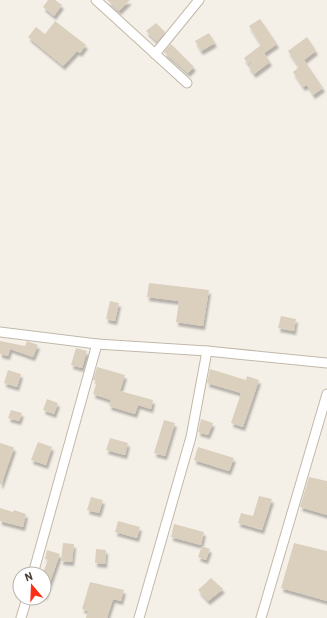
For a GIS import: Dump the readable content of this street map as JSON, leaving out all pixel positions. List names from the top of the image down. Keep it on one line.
{"north":"top"}
